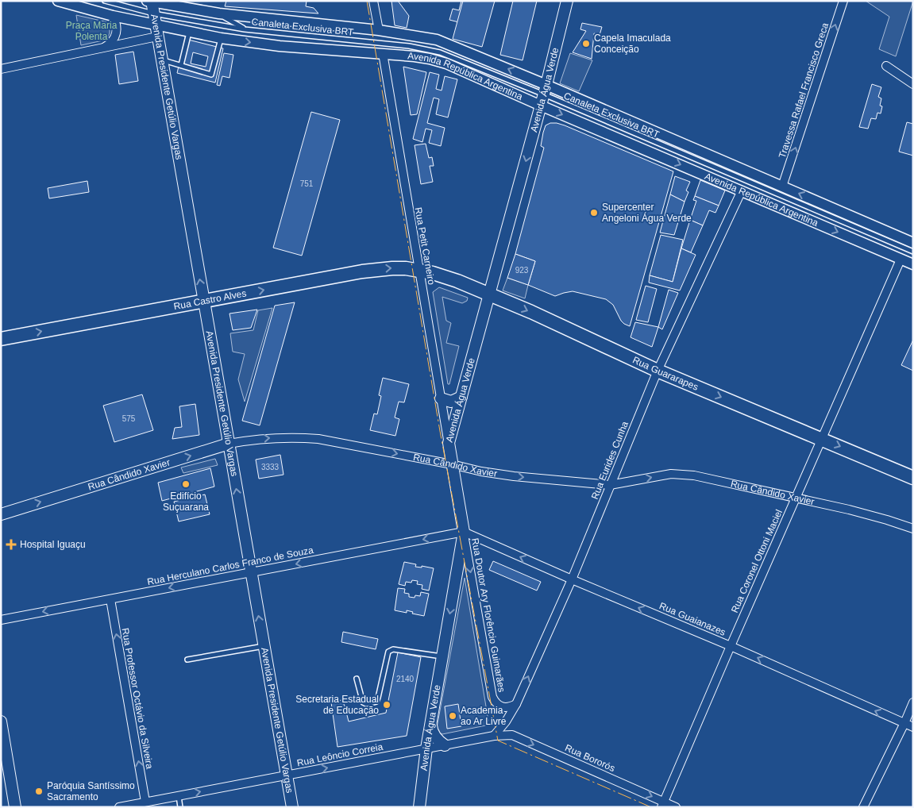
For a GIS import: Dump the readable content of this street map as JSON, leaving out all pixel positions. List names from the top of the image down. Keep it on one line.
{"streets":{"main road":["Avenida Presidente Getúlio Vargas","Avenida Água Verde","Rua Castro Alves","Rua Guararapes","Rua Cândido Xavier"],"street":["Avenida República Argentina","Travessa Rafael Francisco Greca","Rua Petit Carneiro","Rua Eurides Cunha","Rua Coronel Ottoni Maciel","Rua Herculano Carlos Franco de Souza","Rua Doutor Ary Florêncio Guimarães","Rua Guaianazes","Rua Professor Octávio da Silveira","Rua Leôncio Correia","Rua Bororós"],"lane":["Canaleta Exclusiva BRT"]},"crossings":[["Canaleta Exclusiva BRT","Avenida República Argentina"],["Canaleta Exclusiva BRT","Avenida Presidente Getúlio Vargas"],["Canaleta Exclusiva BRT","Avenida Água Verde"],["Avenida República Argentina","Avenida Presidente Getúlio Vargas"],["Avenida República Argentina","Avenida Água Verde"],["Avenida República Argentina","Travessa Rafael Francisco Greca"],["Avenida República Argentina","Rua Petit Carneiro"],["Avenida República Argentina","Rua Eurides Cunha"],["Avenida República Argentina","Rua Coronel Ottoni Maciel"],["Avenida Presidente Getúlio Vargas","Rua Castro Alves"],["Avenida Presidente Getúlio Vargas","Rua Cândido Xavier"],["Avenida Presidente Getúlio Vargas","Rua Herculano Carlos Franco de Souza"],["Avenida Presidente Getúlio Vargas","Rua Leôncio Correia"],["Avenida Água Verde","Rua Petit Carneiro"],["Avenida Água Verde","Rua Guararapes"],["Avenida Água Verde","Rua Cândido Xavier"],["Avenida Água Verde","Rua Herculano Carlos Franco de Souza"],["Avenida Água Verde","Rua Doutor Ary Florêncio Guimarães"],["Avenida Água Verde","Rua Guaianazes"],["Avenida Água Verde","Rua Leôncio Correia"],["Rua Petit Carneiro","Rua Castro Alves"],["Rua Petit Carneiro","Rua Guararapes"],["Rua Castro Alves","Rua Guararapes"],["Rua Guararapes","Rua Eurides Cunha"],["Rua Guararapes","Rua Coronel Ottoni Maciel"],["Rua Eurides Cunha","Rua Cândido Xavier"],["Rua Eurides Cunha","Rua Doutor Ary Florêncio Guimarães"],["Rua Eurides Cunha","Rua Guaianazes"],["Rua Eurides Cunha","Rua Leôncio Correia"],["Rua Eurides Cunha","Rua Bororós"],["Rua Cândido Xavier","Rua Coronel Ottoni Maciel"],["Rua Coronel Ottoni Maciel","Rua Guaianazes"],["Rua Coronel Ottoni Maciel","Rua Bororós"],["Rua Herculano Carlos Franco de Souza","Rua Doutor Ary Florêncio Guimarães"],["Rua Herculano Carlos Franco de Souza","Rua Guaianazes"],["Rua Herculano Carlos Franco de Souza","Rua Professor Octávio da Silveira"],["Rua Doutor Ary Florêncio Guimarães","Rua Guaianazes"],["Rua Professor Octávio da Silveira","Rua Leôncio Correia"],["Rua Leôncio Correia","Rua Bororós"]],"one_way":["Avenida Presidente Getúlio Vargas","Avenida Água Verde","Travessa Rafael Francisco Greca","Rua Castro Alves","Rua Guararapes","Rua Cândido Xavier","Rua Herculano Carlos Franco de Souza","Rua Doutor Ary Florêncio Guimarães","Rua Guaianazes","Rua Professor Octávio da Silveira","Rua Leôncio Correia","Rua Bororós"],"parks":["Praça Maria Polenta"],"places":{"other":["Capela Imaculada Conceição","Supercenter Angeloni Água Verde","Edifício Suçuarana","Secretaria Estadual de Educação","Academia ao Ar Livre","Paróquia Santíssimo Sacramento"],"health":["Hospital Iguaçu"]},"house_numbers":["751","923","575","3333","2140"]}
